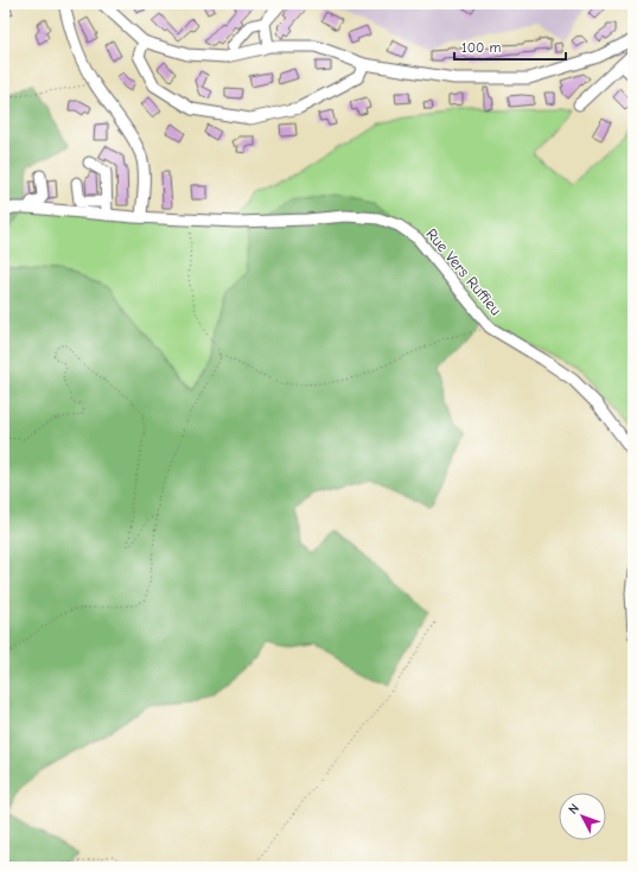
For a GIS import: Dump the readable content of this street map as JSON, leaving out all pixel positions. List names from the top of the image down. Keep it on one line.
{"streets":{"street":["Rue Vers Ruffieu"]},"scale_bar":"100 m","north":"top left"}
